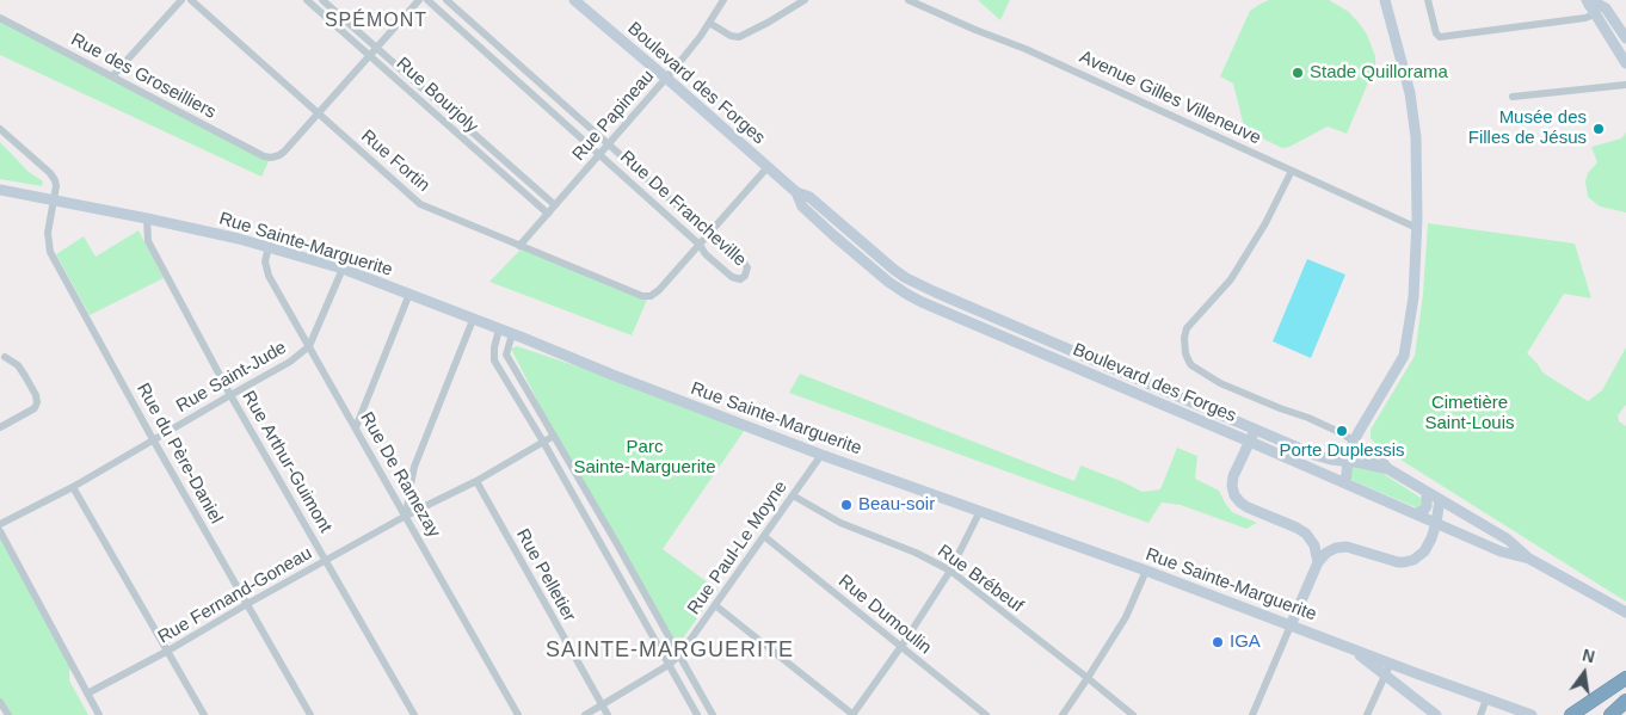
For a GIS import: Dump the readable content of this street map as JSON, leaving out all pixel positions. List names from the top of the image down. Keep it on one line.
{"streets":{"street":["Rue des Groseilliers","Boulevard des Forges","Rue Bourjoly","Avenue Gilles Villeneuve","Rue Papineau","Rue Fortin","Rue De Francheville","Rue Sainte-Marguerite","Rue Saint-Jude","Rue du Père-Daniel","Rue Arthur-Guimont","Rue De Ramezay","Rue Paul-Le Moyne","Rue Pelletier","Rue Brébeuf","Rue Fernand-Goneau","Rue Dumoulin"]},"crossings":[["Rue des Groseilliers","Rue Fortin"],["Boulevard des Forges","Rue Papineau"],["Rue Bourjoly","Rue Papineau"],["Rue Papineau","Rue Fortin"],["Rue Papineau","Rue De Francheville"],["Rue Fortin","Rue De Francheville"],["Rue Sainte-Marguerite","Rue Saint-Jude"],["Rue Sainte-Marguerite","Rue du Père-Daniel"],["Rue Sainte-Marguerite","Rue Arthur-Guimont"],["Rue Sainte-Marguerite","Rue De Ramezay"],["Rue Sainte-Marguerite","Rue Paul-Le Moyne"],["Rue Saint-Jude","Rue du Père-Daniel"],["Rue Saint-Jude","Rue Arthur-Guimont"],["Rue Saint-Jude","Rue De Ramezay"],["Rue du Père-Daniel","Rue Fernand-Goneau"],["Rue Arthur-Guimont","Rue Fernand-Goneau"],["Rue De Ramezay","Rue Fernand-Goneau"],["Rue Paul-Le Moyne","Rue Pelletier"],["Rue Paul-Le Moyne","Rue Brébeuf"],["Rue Paul-Le Moyne","Rue Dumoulin"],["Rue Pelletier","Rue Fernand-Goneau"]],"districts":["SPÉMONT","SAINTE-MARGUERITE"],"parks":["Cimetière Saint-Louis","Parc Sainte-Marguerite"],"places":["Stade Quillorama","Musée des Filles de Jésus","Porte Duplessis","Beau-soir","IGA"],"north":"top"}
